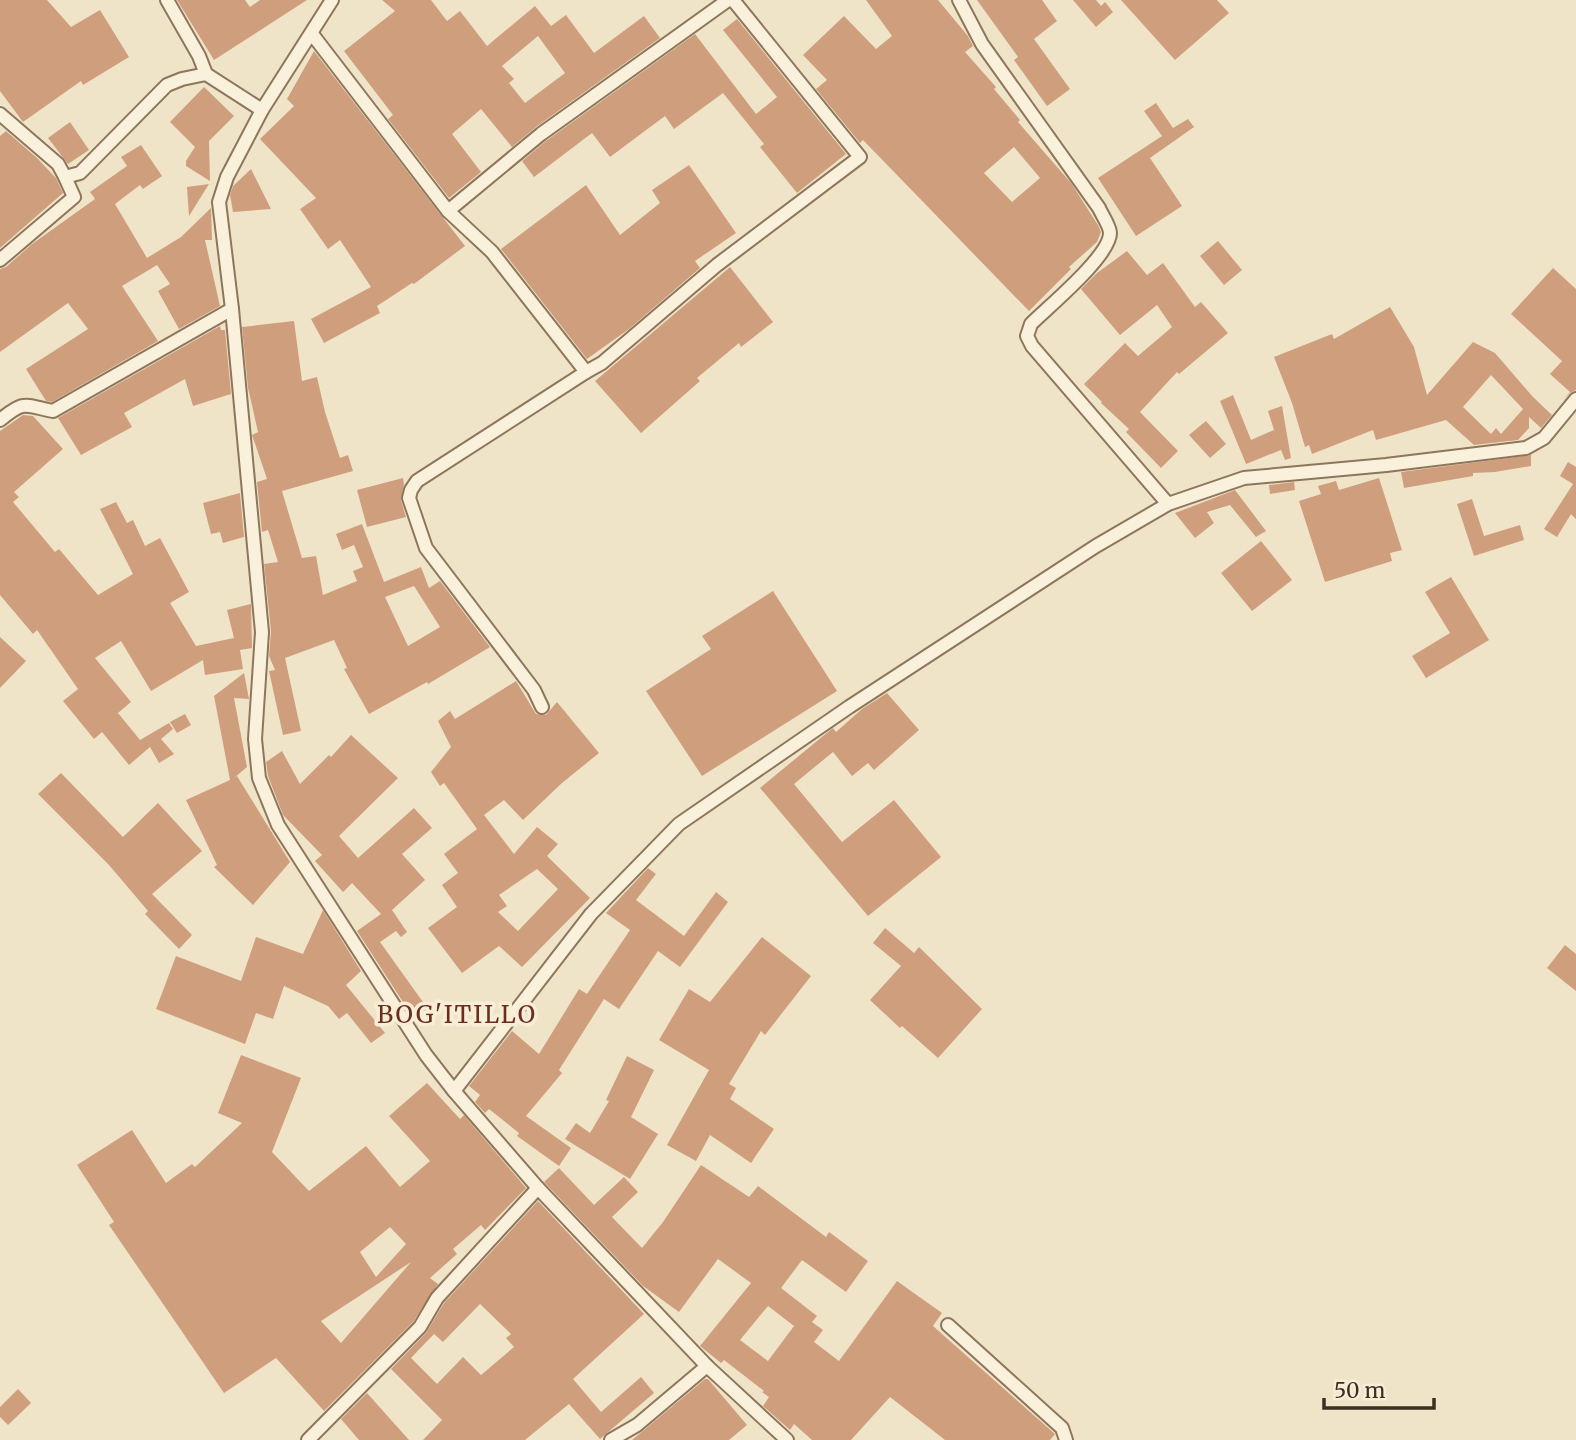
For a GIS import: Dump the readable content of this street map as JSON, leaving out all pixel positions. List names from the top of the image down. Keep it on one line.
{"districts":["BOG'ITILLO"],"scale_bar":"50 m"}
